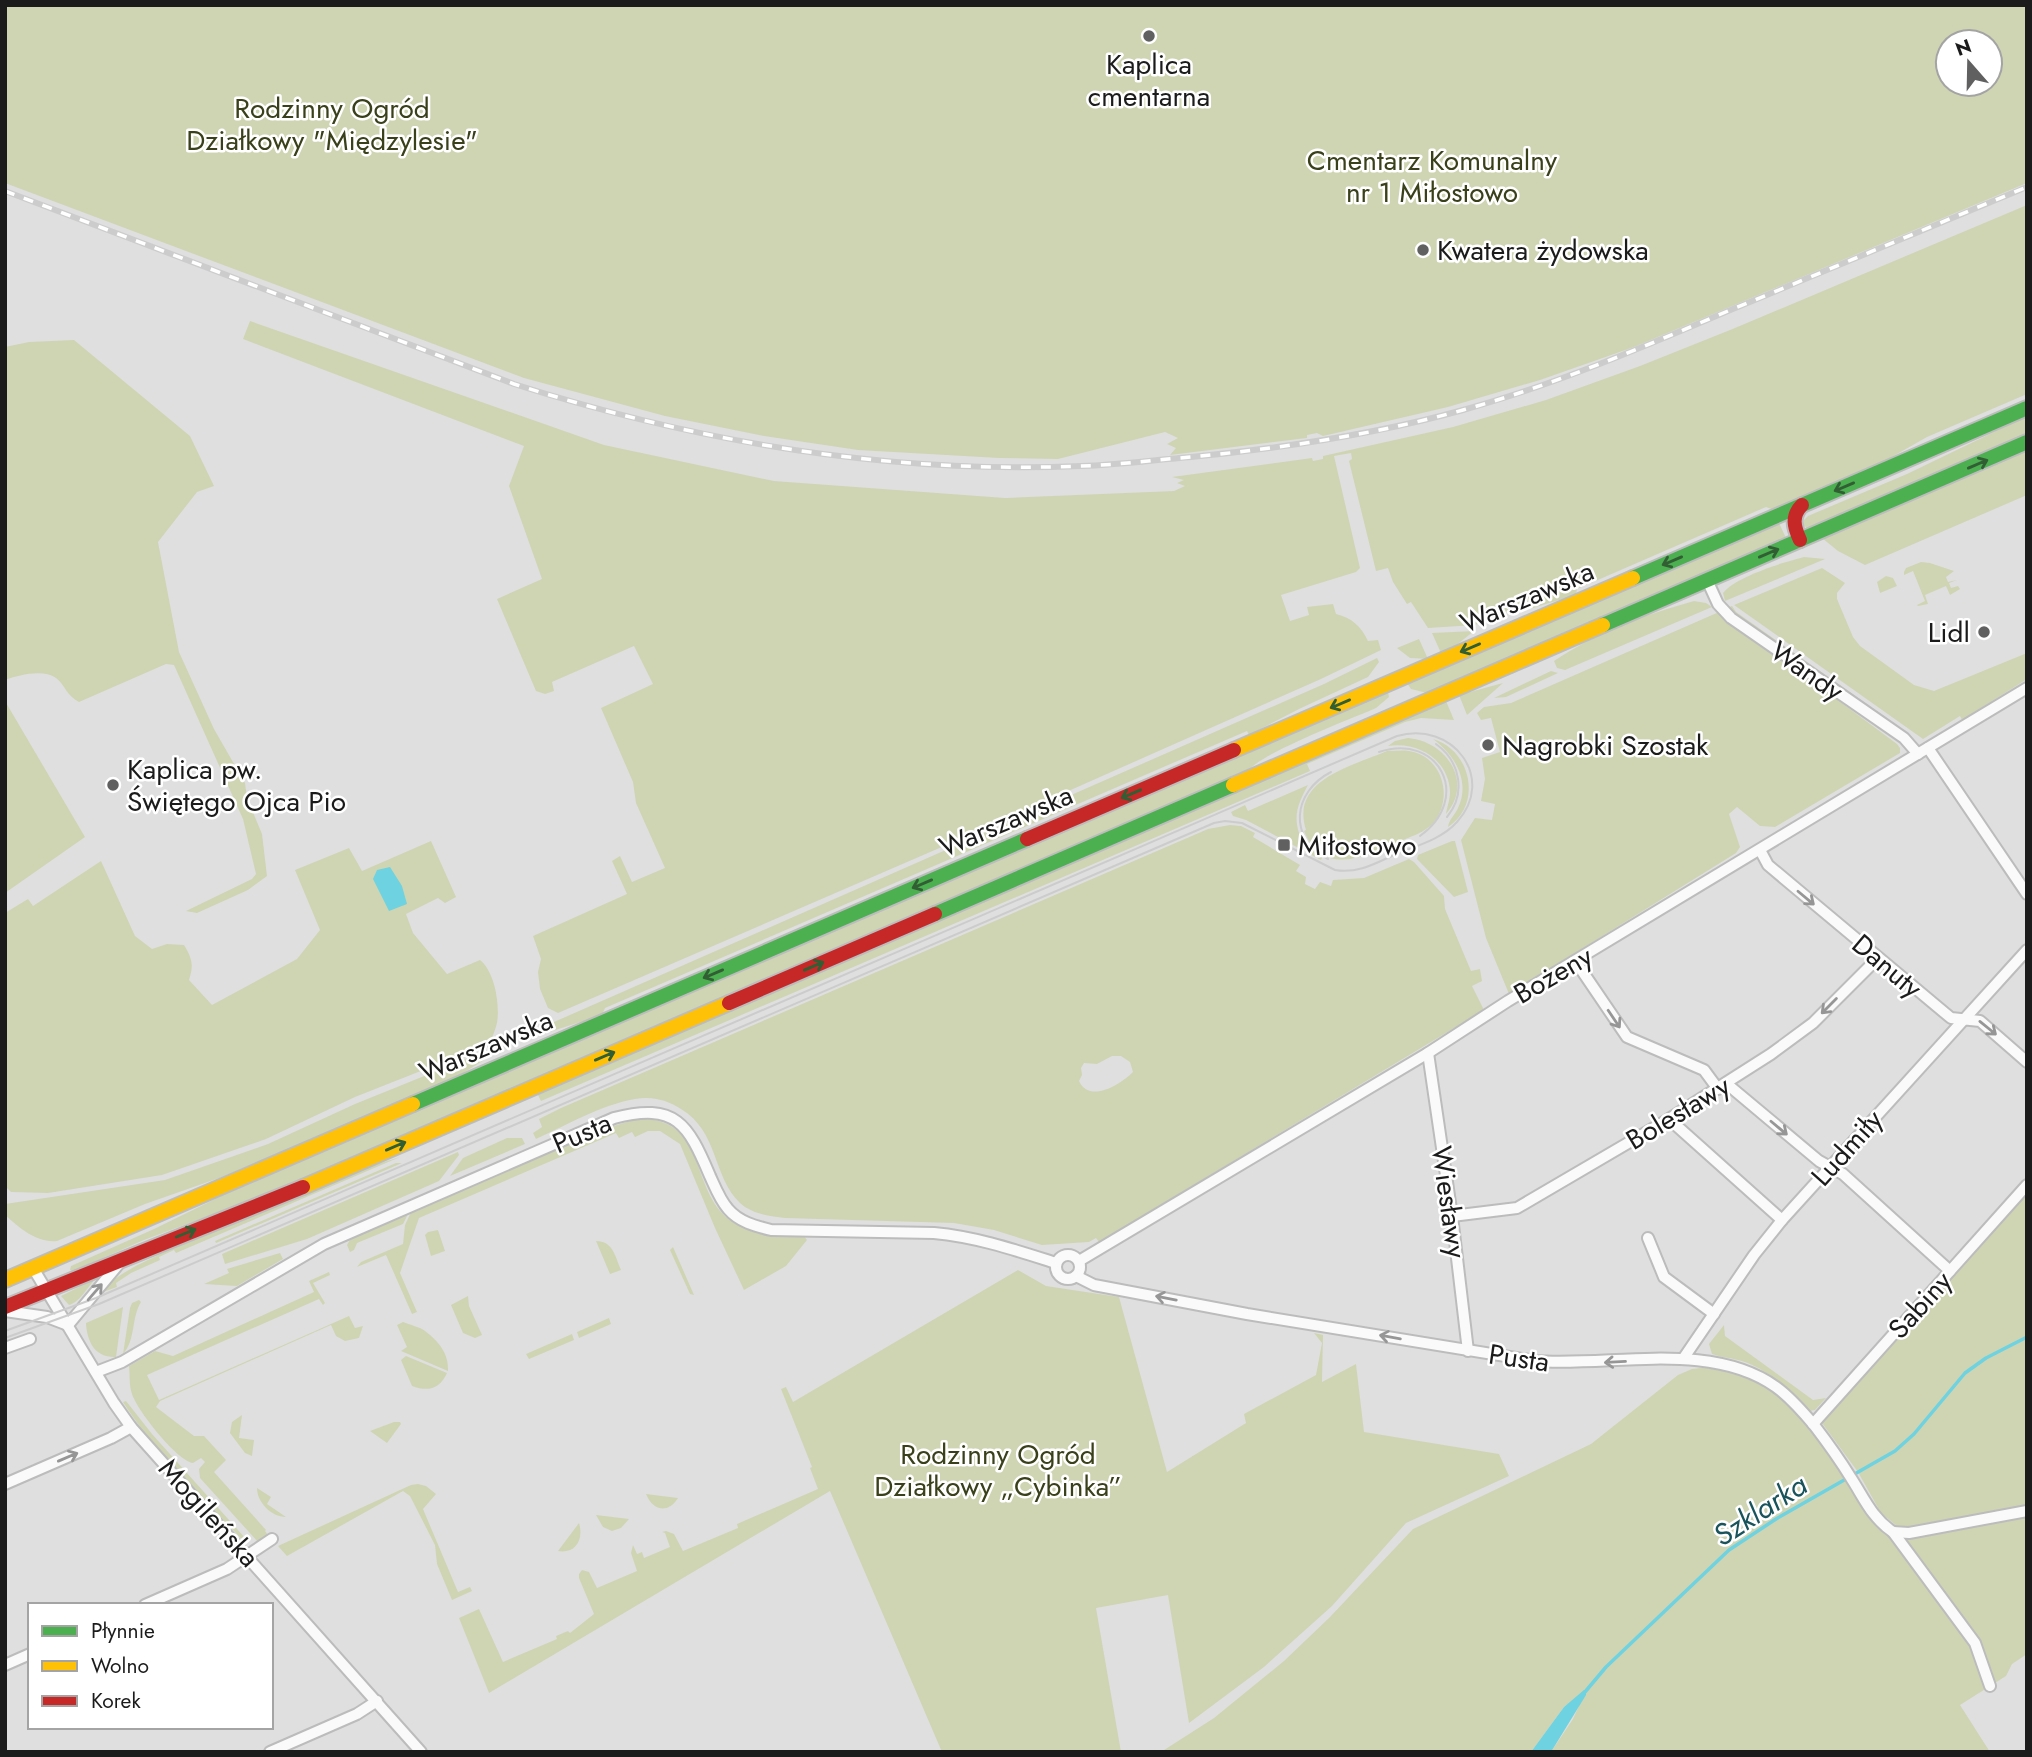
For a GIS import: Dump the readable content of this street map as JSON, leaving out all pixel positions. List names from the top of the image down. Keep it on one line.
{"streets":{"main road":["Warszawska"],"street":["Wandy","Danuty","Bożeny","Bolesławy","Pusta","Ludmiły","Wiesławy","Sabiny","Mogileńska"]},"crossings":[["Warszawska","Wandy"],["Warszawska","Mogileńska"],["Wandy","Bożeny"],["Danuty","Bożeny"],["Danuty","Bolesławy"],["Danuty","Ludmiły"],["Bożeny","Pusta"],["Bożeny","Wiesławy"],["Bolesławy","Wiesławy"],["Pusta","Ludmiły"],["Pusta","Wiesławy"],["Pusta","Sabiny"],["Pusta","Mogileńska"]],"one_way":["Danuty","Bolesławy"],"water":["Szklarka"],"parks":["Rodzinny Ogród Działkowy \"Międzylesie\"","Cmentarz Komunalny nr 1 Miłostowo","Rodzinny Ogród Działkowy „Cybinka”"],"places":{"other":["Kaplica cmentarna","Kwatera żydowska","Lidl","Nagrobki Szostak","Kaplica pw. Świętego Ojca Pio"],"transit":["Miłostowo"]},"legend":["Płynnie","Wolno","Korek"],"north":"top"}
